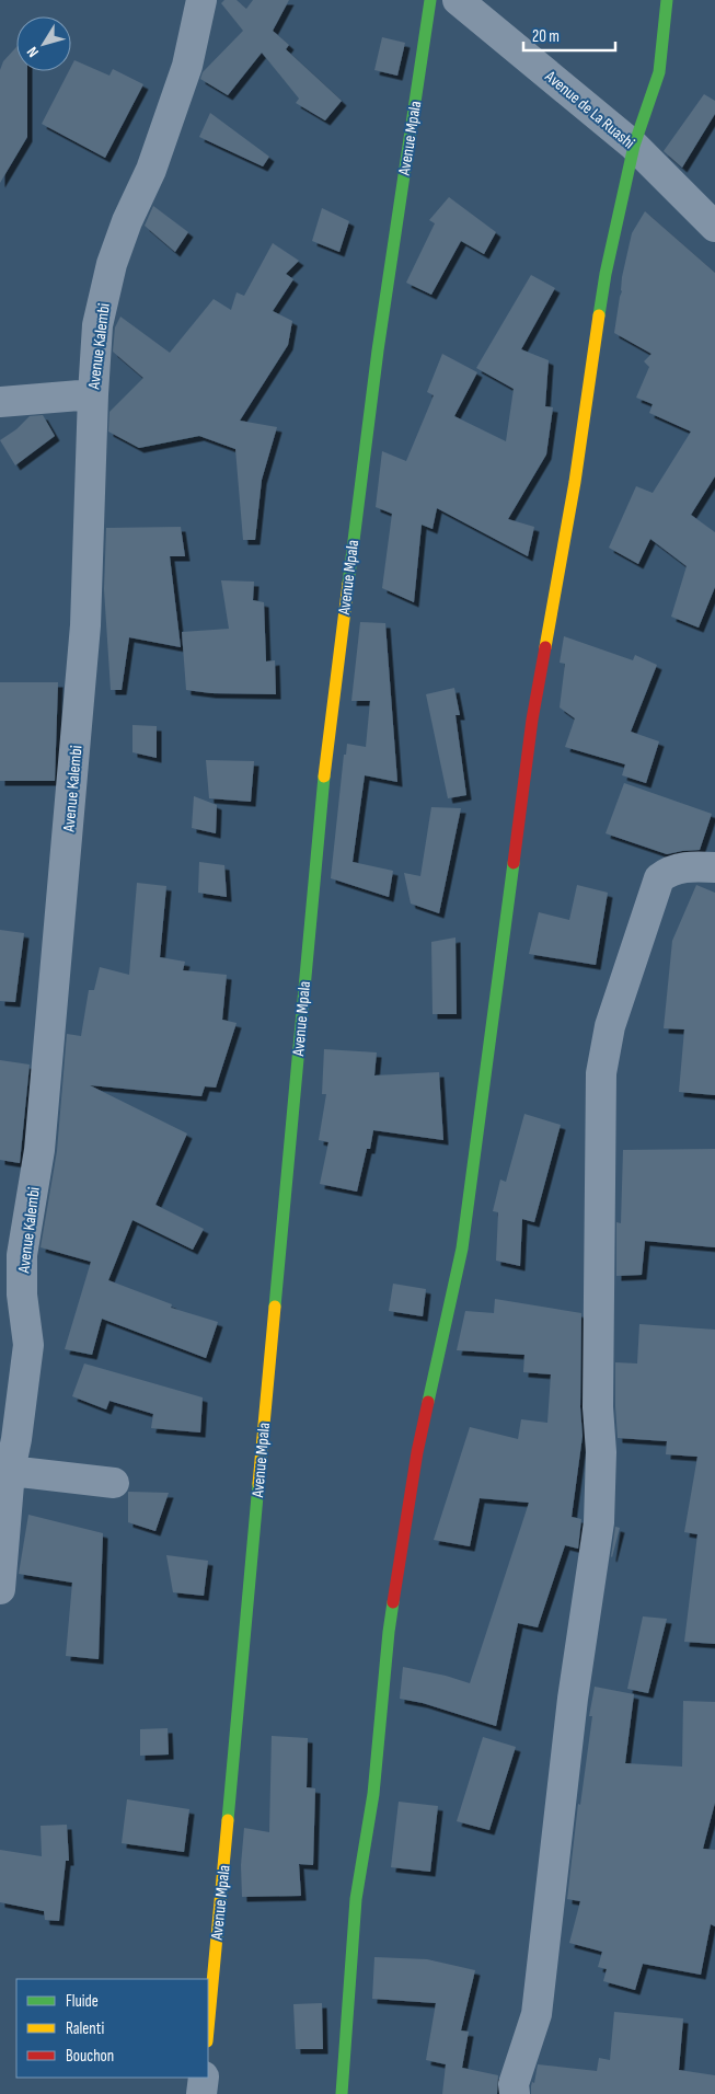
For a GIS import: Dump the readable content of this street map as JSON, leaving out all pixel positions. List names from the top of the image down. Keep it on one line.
{"streets":{"street":["Avenue de La Ruashi","Avenue Mpala","Avenue Kalembi"]},"legend":["Fluide","Ralenti","Bouchon"],"scale_bar":"20 m","north":"bottom left"}
